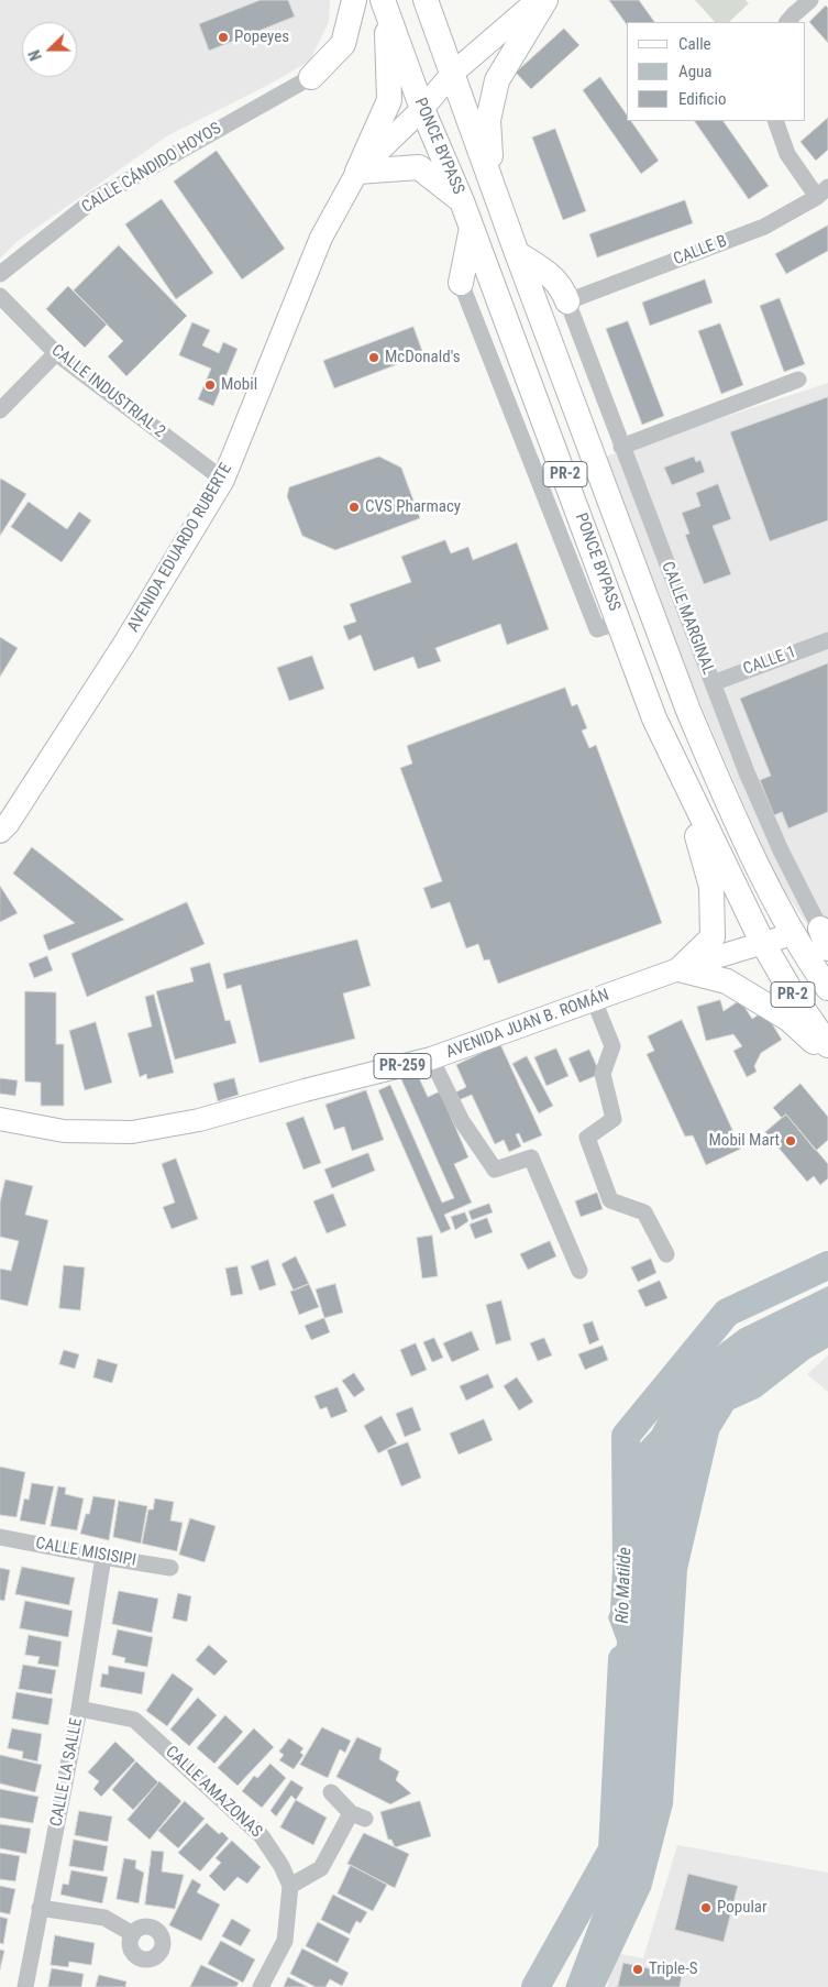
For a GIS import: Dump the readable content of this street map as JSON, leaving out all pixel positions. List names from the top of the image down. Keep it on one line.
{"streets":{"highway":["PONCE BYPASS","PR-2"],"main road":["AVENIDA EDUARDO RUBERTE","AVENIDA JUAN B. ROMÁN","PR-259"],"street":["CALLE CÁNDIDO HOYOS","CALLE B","CALLE INDUSTRIAL 2","CALLE MARGINAL","CALLE 1","CALLE MISISIPI","CALLE LA SALLE","CALLE AMAZONAS"]},"crossings":[["PONCE BYPASS","AVENIDA EDUARDO RUBERTE"],["PONCE BYPASS","AVENIDA JUAN B. ROMÁN"],["CALLE B","CALLE MARGINAL"],["CALLE INDUSTRIAL 2","AVENIDA EDUARDO RUBERTE"],["CALLE MARGINAL","CALLE 1"],["CALLE MISISIPI","CALLE LA SALLE"],["CALLE LA SALLE","CALLE AMAZONAS"]],"water":["Río Matilde"],"places":["Popeyes","McDonald's","Mobil","CVS Pharmacy","Mobil Mart","Popular","Triple-S"],"legend":["Calle","Agua","Edificio"],"north":"left"}
